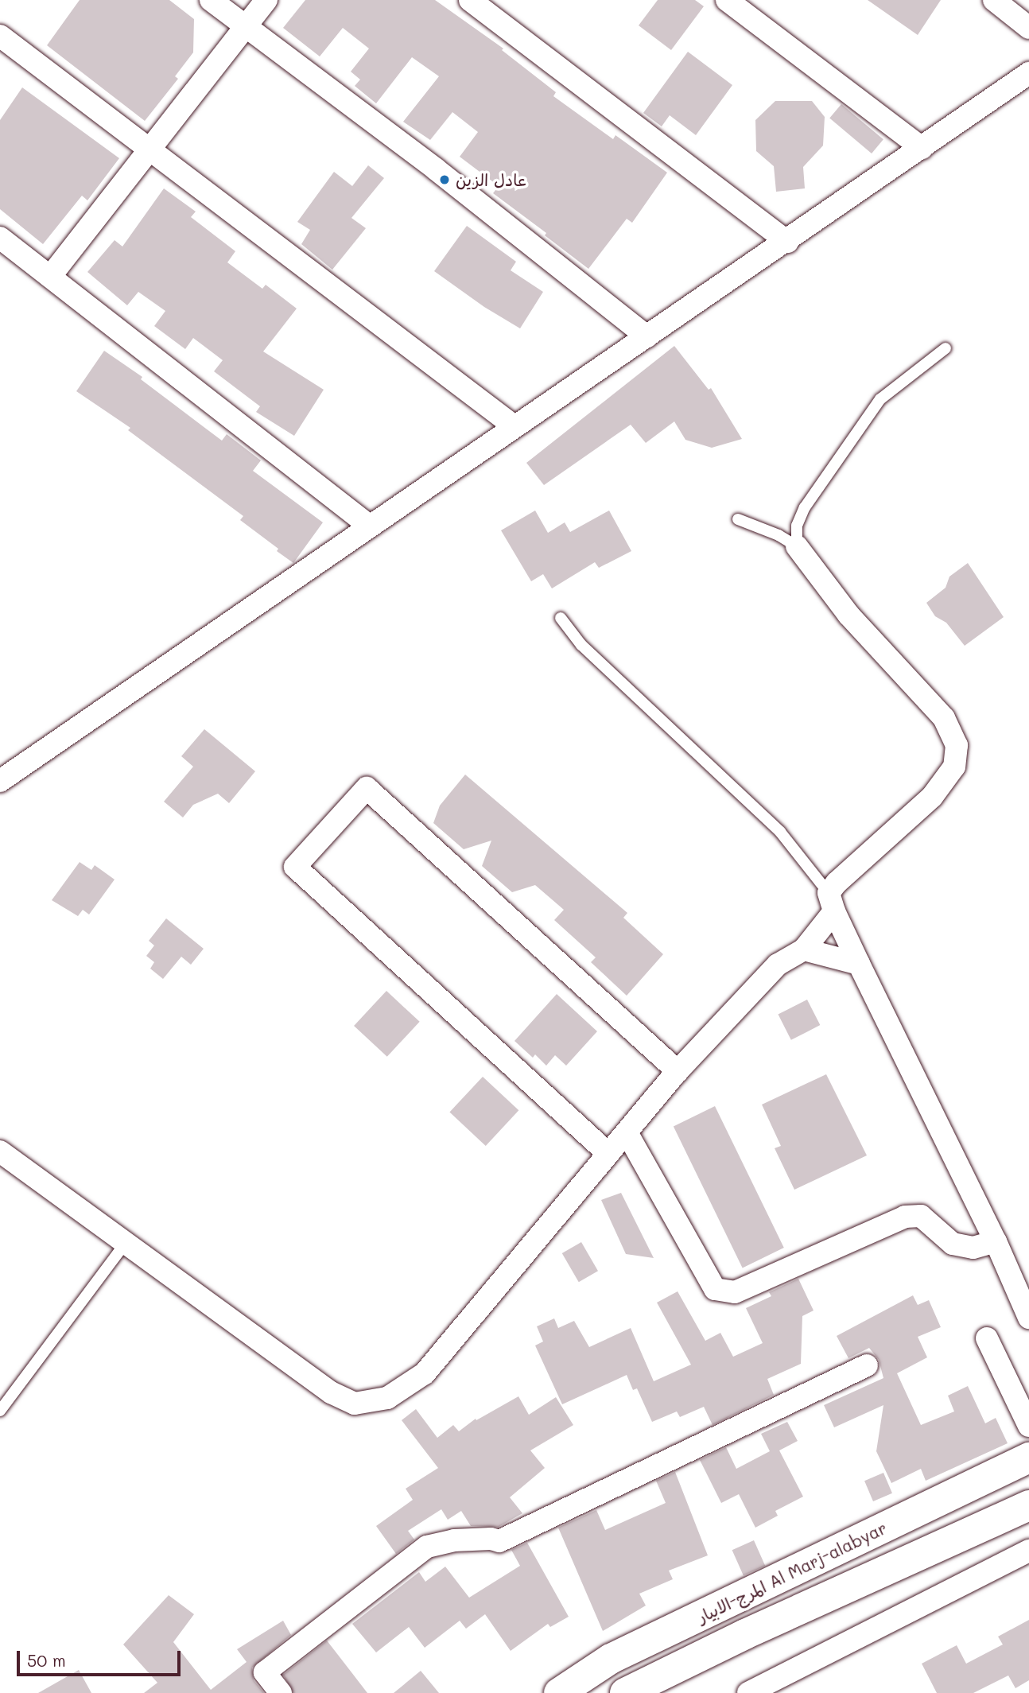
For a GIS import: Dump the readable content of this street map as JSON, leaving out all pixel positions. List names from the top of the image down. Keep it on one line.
{"streets":{"main road":["المرج-الابيار Al Marj-alabyar"]},"places":["عادل الزين"],"scale_bar":"50 m"}
